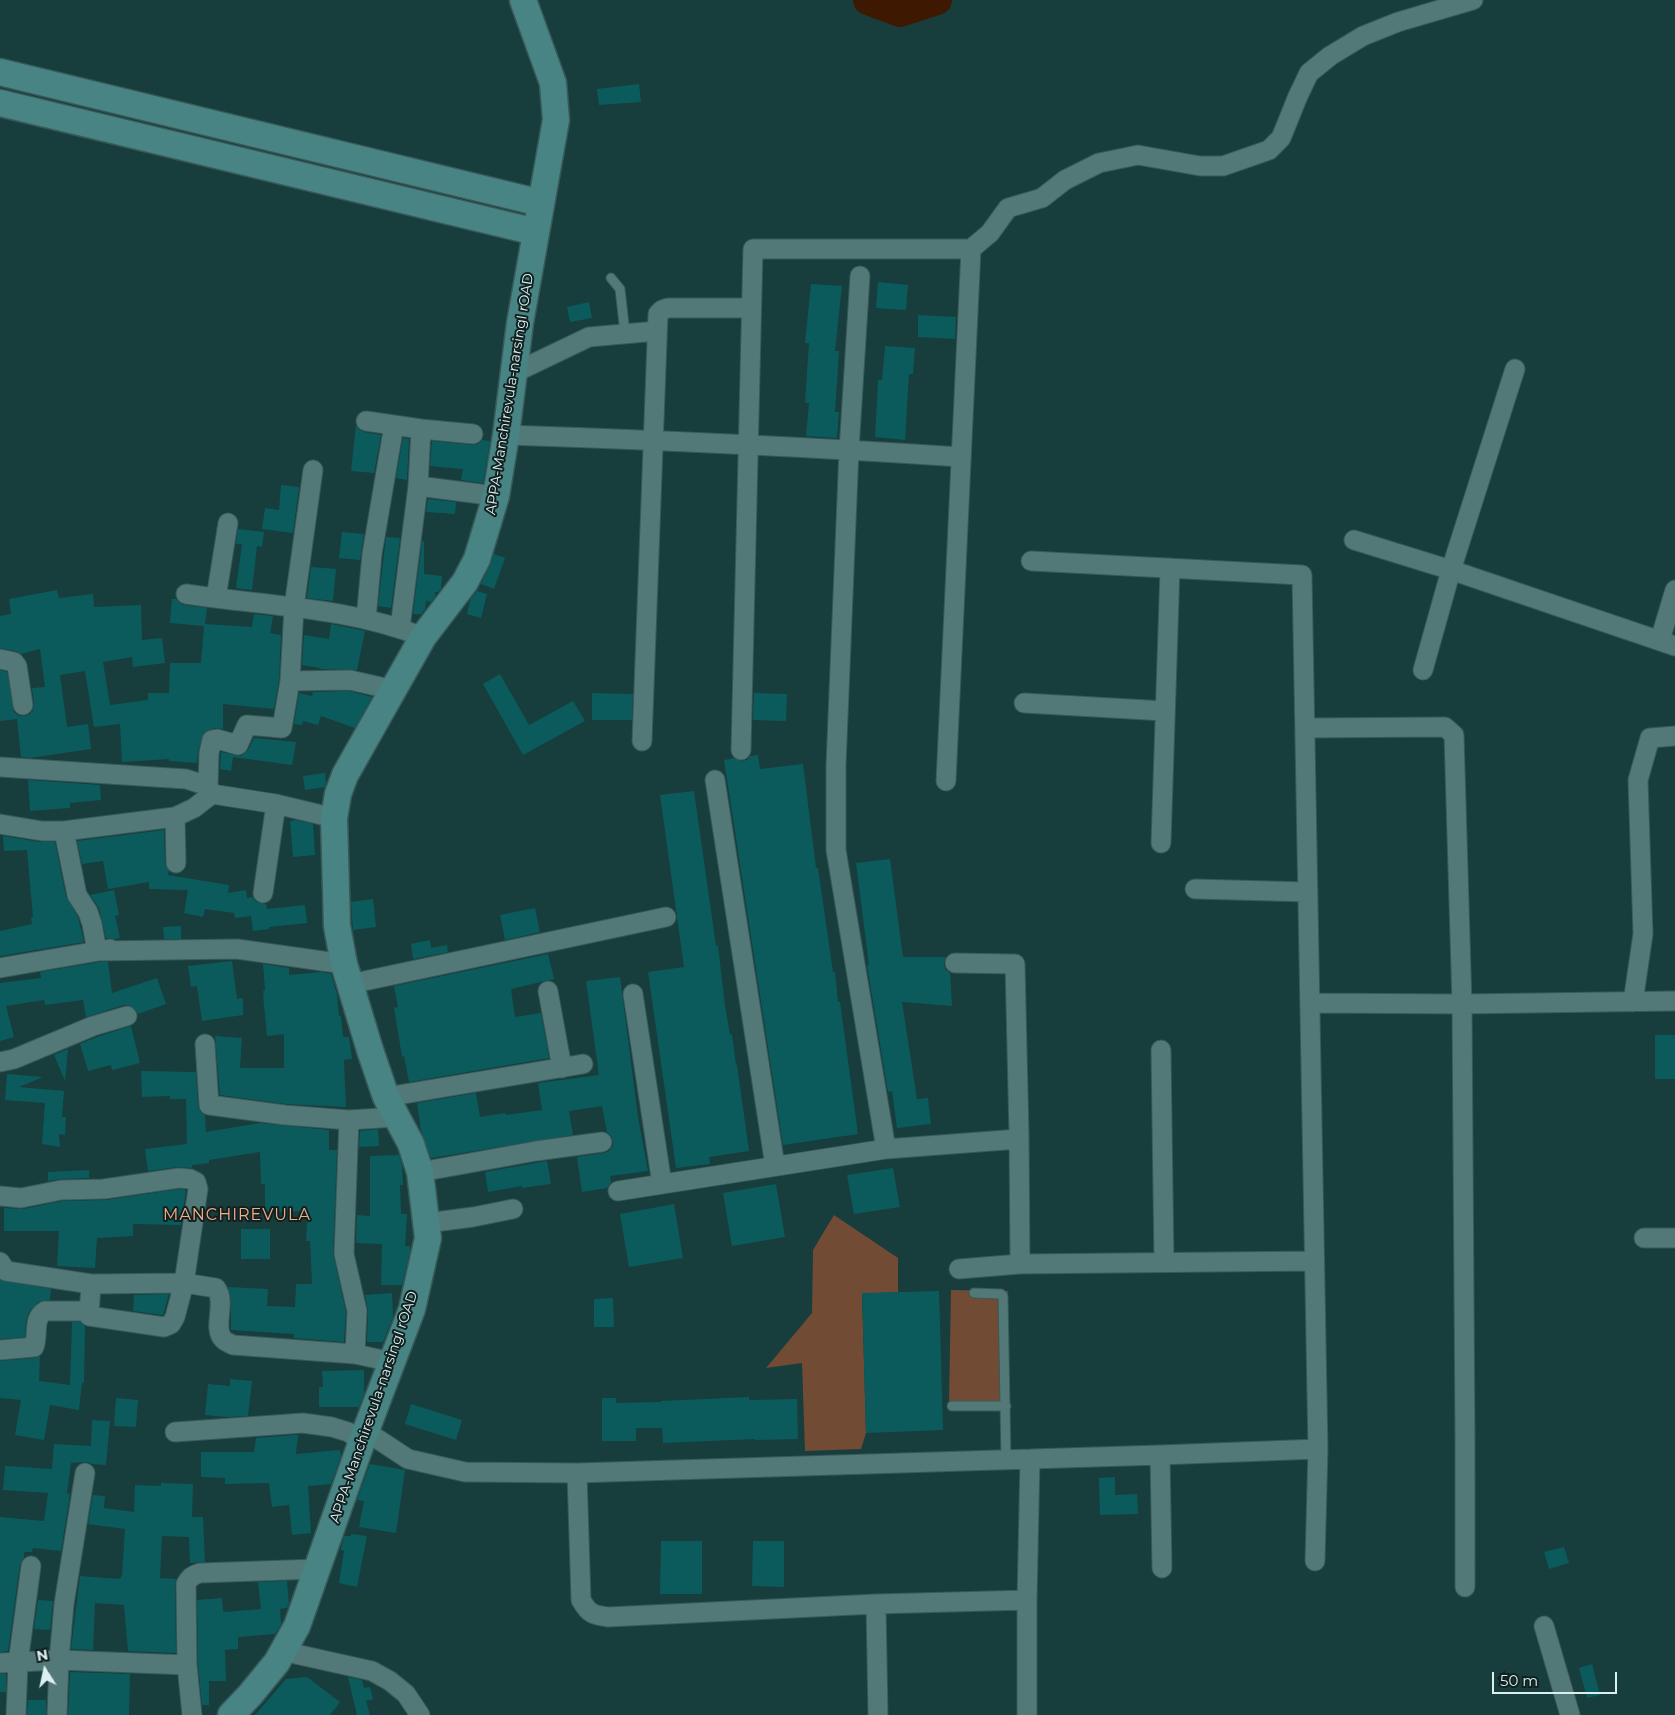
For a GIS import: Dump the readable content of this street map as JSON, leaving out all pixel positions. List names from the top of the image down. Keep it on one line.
{"streets":{"street":["APPA-Manchirevula-narsingI rOAD"]},"districts":["MANCHIREVULA"],"scale_bar":"50 m","north":"top"}
